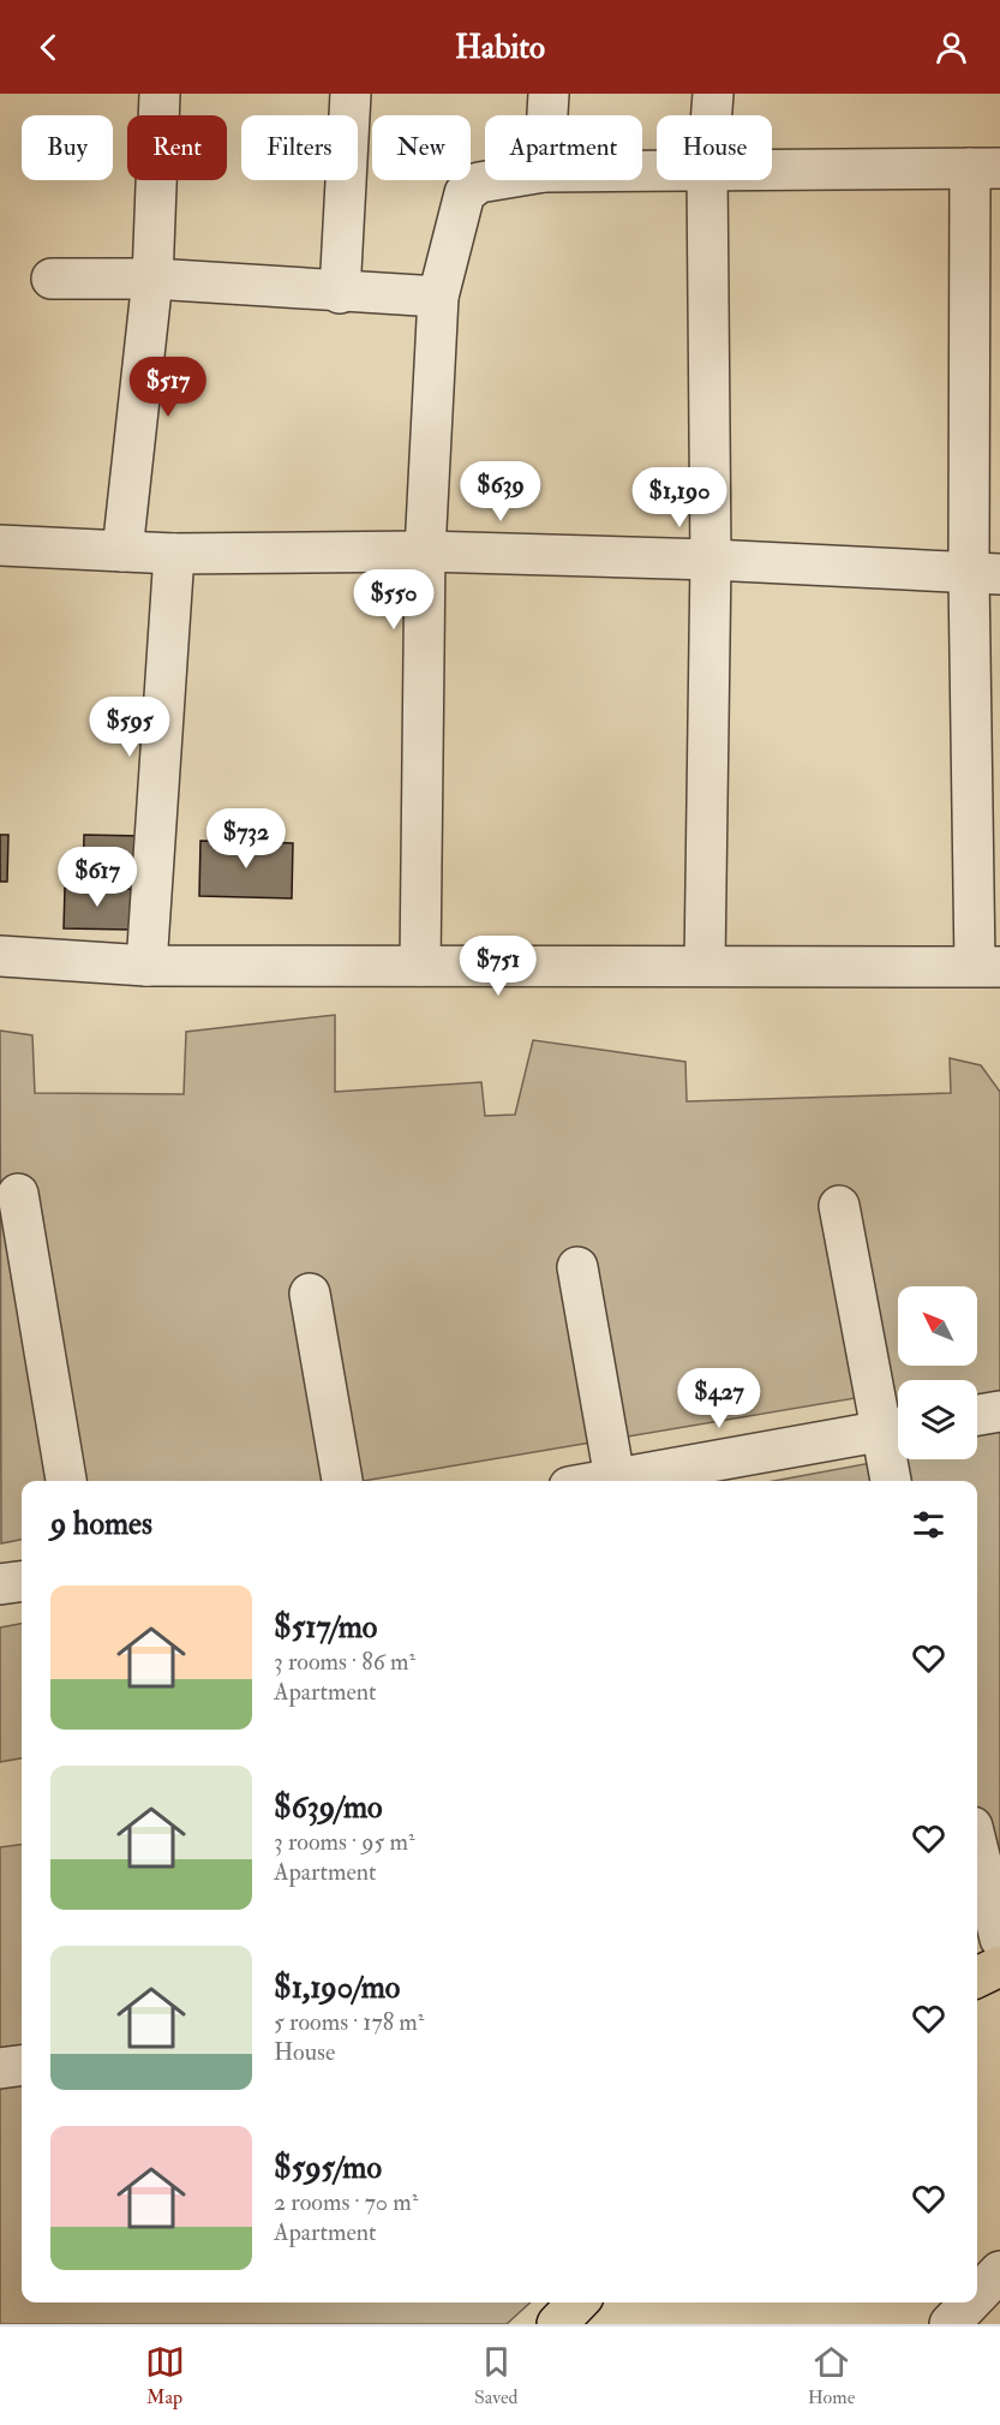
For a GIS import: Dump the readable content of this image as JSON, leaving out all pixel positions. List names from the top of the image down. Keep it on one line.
{"north":"top left","page":{"header":"Habito","chip":["Buy","Rent","Filters","New","Apartment","House"],"price":["$517","$639","$1,190","$550","$595","$732","$617","$751","$427"],"heading":"9 homes","list":[{"name":"$517/mo","note":"3 rooms · 86 m² · Apartment"},{"name":"$639/mo","note":"3 rooms · 95 m² · Apartment"},{"name":"$1,190/mo","note":"5 rooms · 178 m² · House"},{"name":"$595/mo","note":"2 rooms · 70 m² · Apartment"}],"tabs":["Map","Saved","Home"]}}
